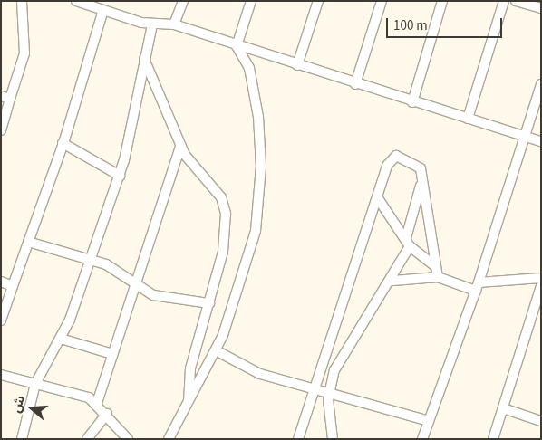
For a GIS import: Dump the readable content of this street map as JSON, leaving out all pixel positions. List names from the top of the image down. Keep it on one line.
{"scale_bar":"100 m","north":"left"}
